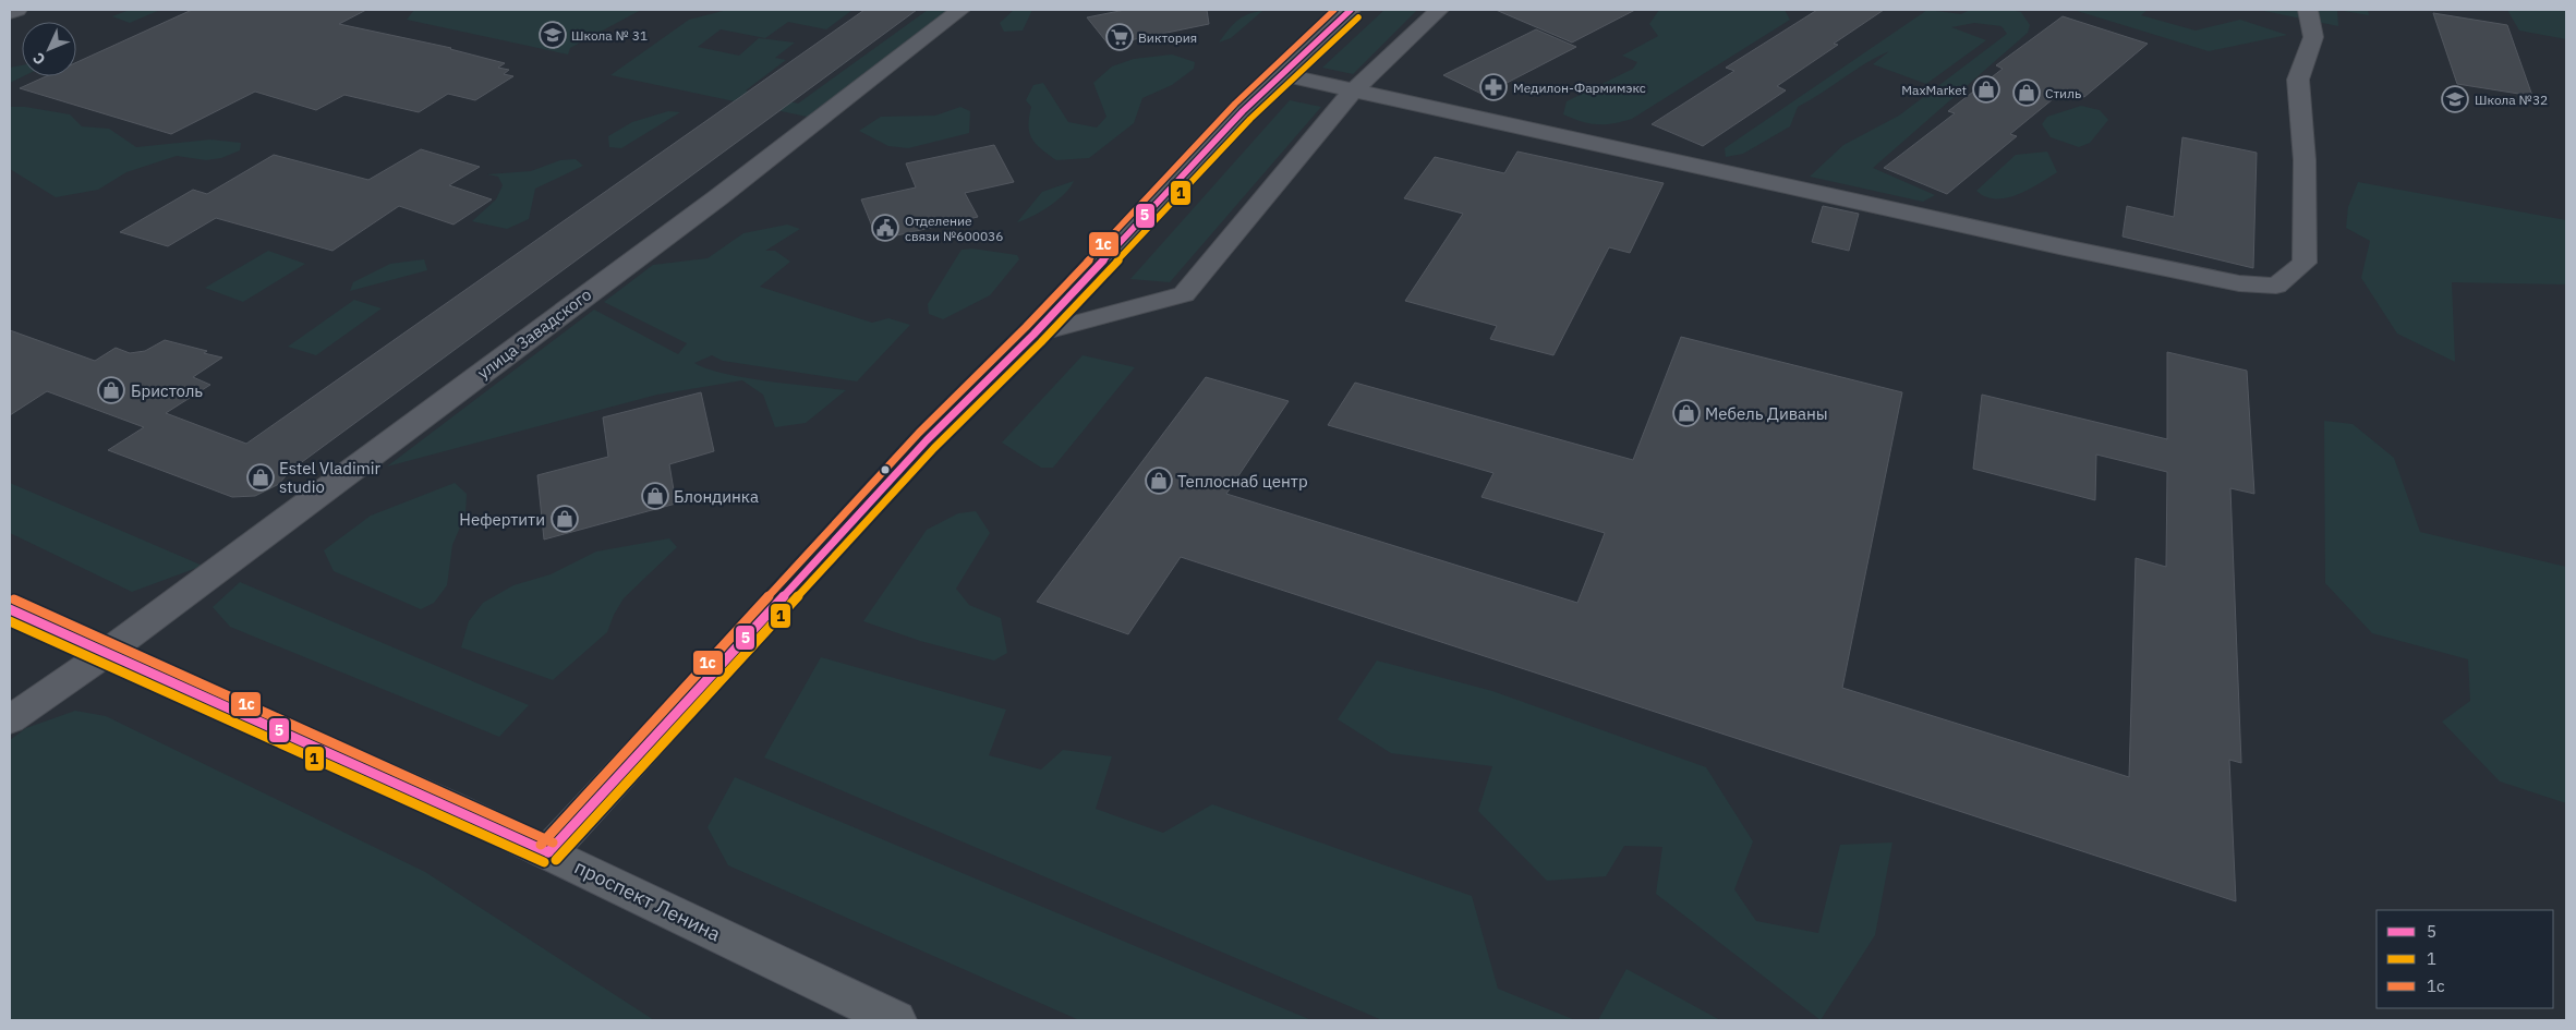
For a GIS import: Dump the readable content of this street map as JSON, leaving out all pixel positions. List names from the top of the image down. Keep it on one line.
{"streets":{"main road":["проспект Ленина"],"street":["улица Завадского"]},"crossings":[["улица Завадского","проспект Ленина"]],"places":{"school or university":["Школа № 31","Школа №32"],"supermarket":["Виктория"],"pharmacy":["Медилон-Фармимэкс"],"shop":["MaxMarket","Стиль","Бристоль","Мебель Диваны","Estel Vladimir studio","Теплоснаб центр","Блондинка","Нефертити"],"public building":["Отделение связи №600036"]},"lines":["transit line 5","transit line 1с","transit line 1"],"legend":["5","1","1с"],"north":"bottom left"}
